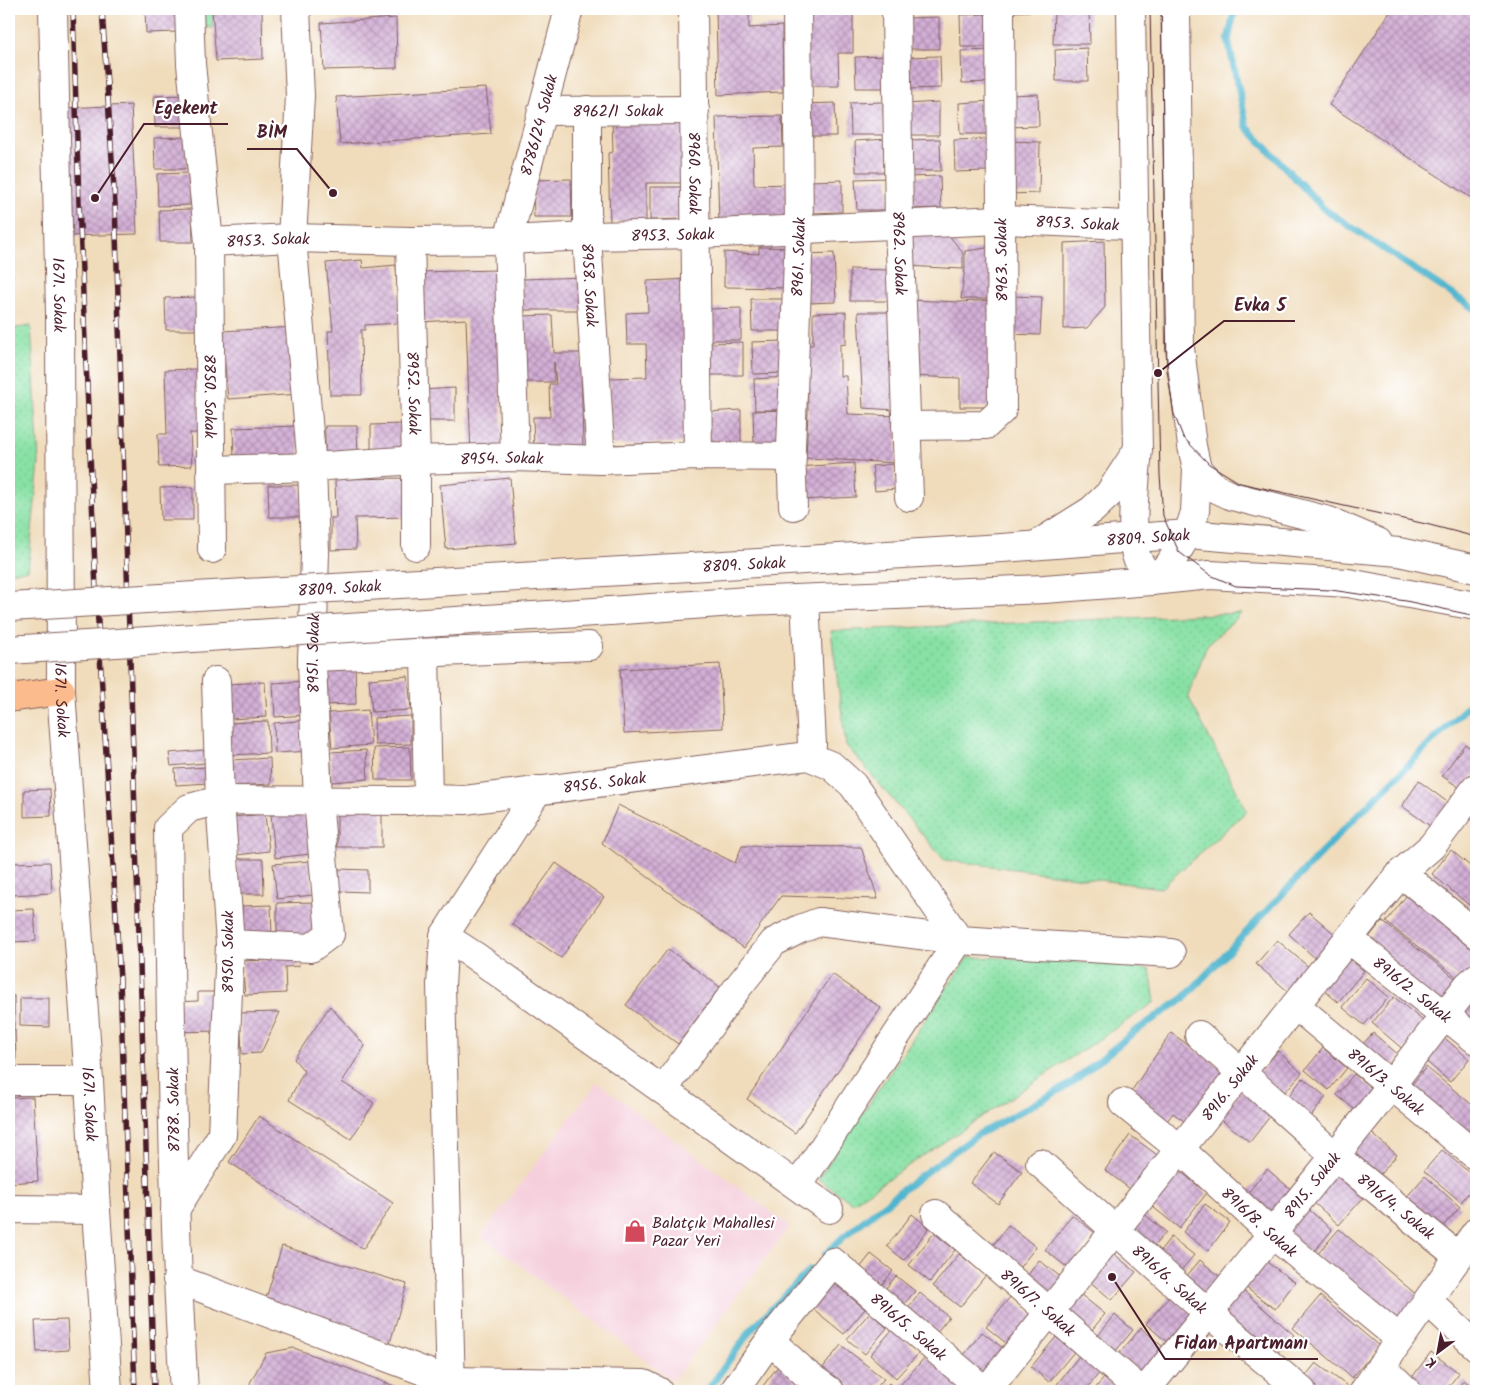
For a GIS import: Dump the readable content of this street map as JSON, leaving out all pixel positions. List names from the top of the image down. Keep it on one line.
{"streets":{"street":["8962/1 Sokak","8786/24 Sokak","8960. Sokak","8953. Sokak","8962. Sokak","8961. Sokak","8963. Sokak","8958. Sokak","1671. Sokak","8952. Sokak","8850. Sokak","8954. Sokak","8809. Sokak","8951. Sokak","8956. Sokak","8950. Sokak","8916/2. Sokak","8916/3. Sokak","8916. Sokak","8788. Sokak","8915. Sokak","8916/4. Sokak","8916/8. Sokak","8916/6. Sokak","8916/7. Sokak","8916/5. Sokak"]},"crossings":[["8962/1 Sokak","8786/24 Sokak"],["8962/1 Sokak","8960. Sokak"],["8962/1 Sokak","8958. Sokak"],["8786/24 Sokak","8953. Sokak"],["8786/24 Sokak","8954. Sokak"],["8960. Sokak","8953. Sokak"],["8960. Sokak","8954. Sokak"],["8953. Sokak","8962. Sokak"],["8953. Sokak","8961. Sokak"],["8953. Sokak","8963. Sokak"],["8953. Sokak","8958. Sokak"],["8953. Sokak","8952. Sokak"],["8953. Sokak","8850. Sokak"],["8953. Sokak","8951. Sokak"],["8962. Sokak","8963. Sokak"],["8961. Sokak","8954. Sokak"],["8958. Sokak","8954. Sokak"],["8952. Sokak","8954. Sokak"],["8850. Sokak","8954. Sokak"],["8954. Sokak","8951. Sokak"],["8951. Sokak","8956. Sokak"],["8951. Sokak","8950. Sokak"],["8956. Sokak","8950. Sokak"],["8956. Sokak","8788. Sokak"],["8950. Sokak","8788. Sokak"],["8916/2. Sokak","8916. Sokak"],["8916/2. Sokak","8915. Sokak"],["8916/3. Sokak","8916. Sokak"],["8916/3. Sokak","8915. Sokak"],["8916. Sokak","8916/4. Sokak"],["8916. Sokak","8916/8. Sokak"],["8916. Sokak","8916/6. Sokak"],["8916. Sokak","8916/7. Sokak"],["8916. Sokak","8916/5. Sokak"],["8915. Sokak","8916/4. Sokak"],["8915. Sokak","8916/8. Sokak"],["8915. Sokak","8916/6. Sokak"]],"places":{"other":["BİM","Egekent","Evka 5","Fidan Apartmanı"],"shop":["Balatçık Mahallesi Pazar Yeri"]},"north":"bottom left"}
